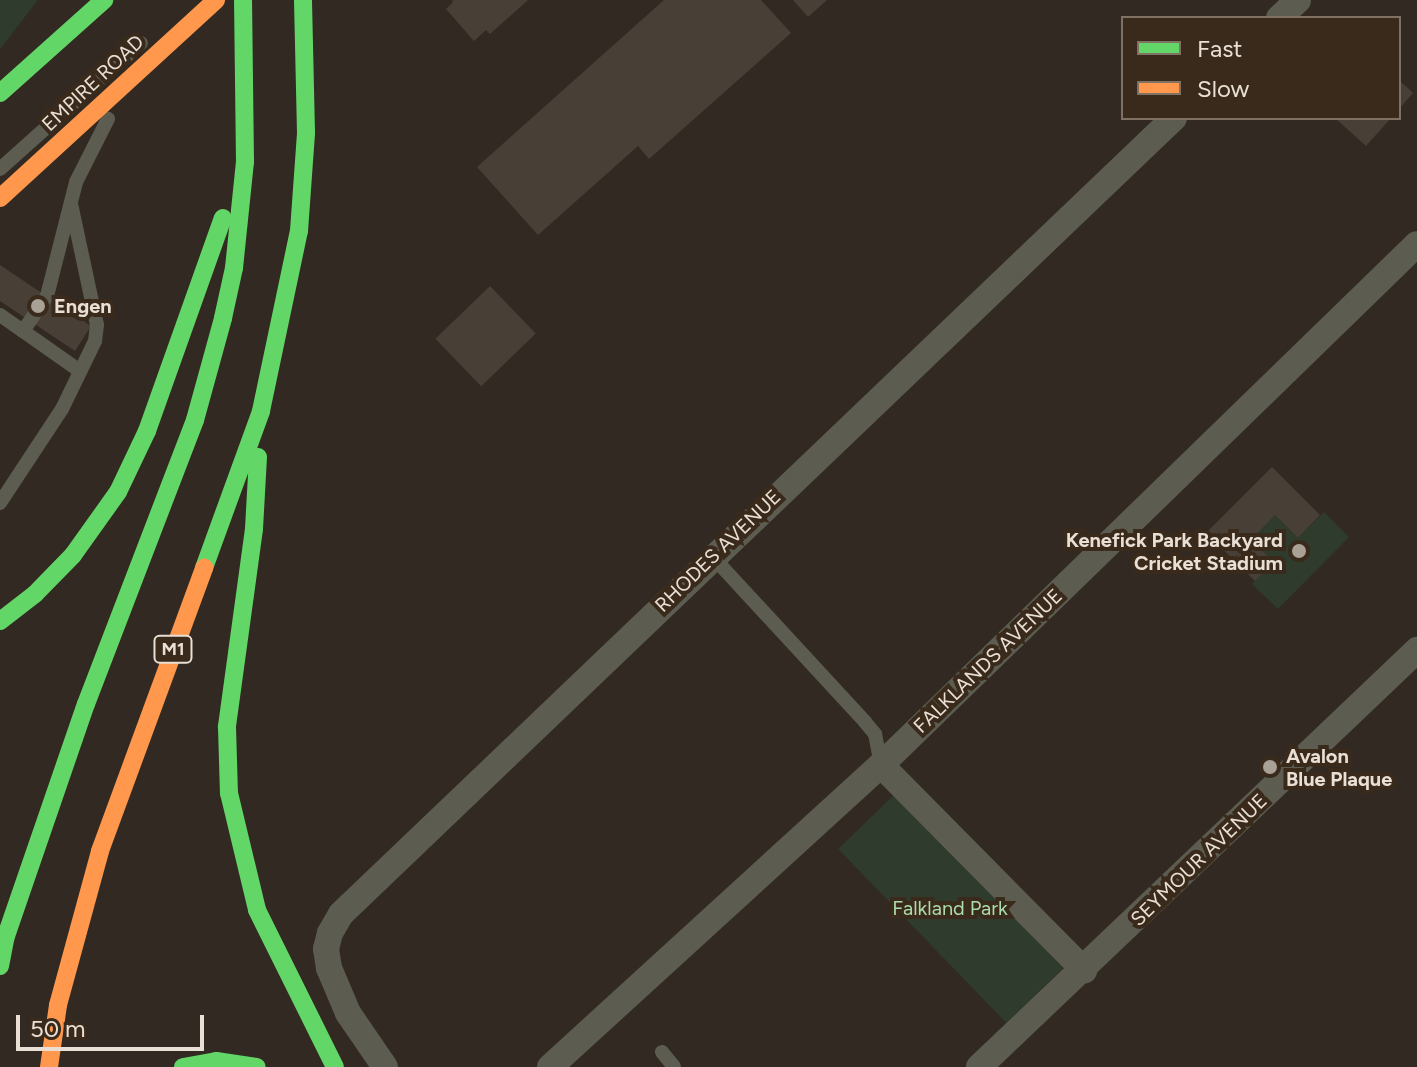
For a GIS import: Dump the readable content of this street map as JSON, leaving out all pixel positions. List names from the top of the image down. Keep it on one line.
{"streets":{"main road":["EMPIRE ROAD","M1"],"street":["RHODES AVENUE","FALKLANDS AVENUE","SEYMOUR AVENUE"]},"parks":["Falkland Park"],"places":["Engen","Kenefick Park Backyard Cricket Stadium","Avalon Blue Plaque"],"legend":["Fast","Slow"],"scale_bar":"50 m"}
